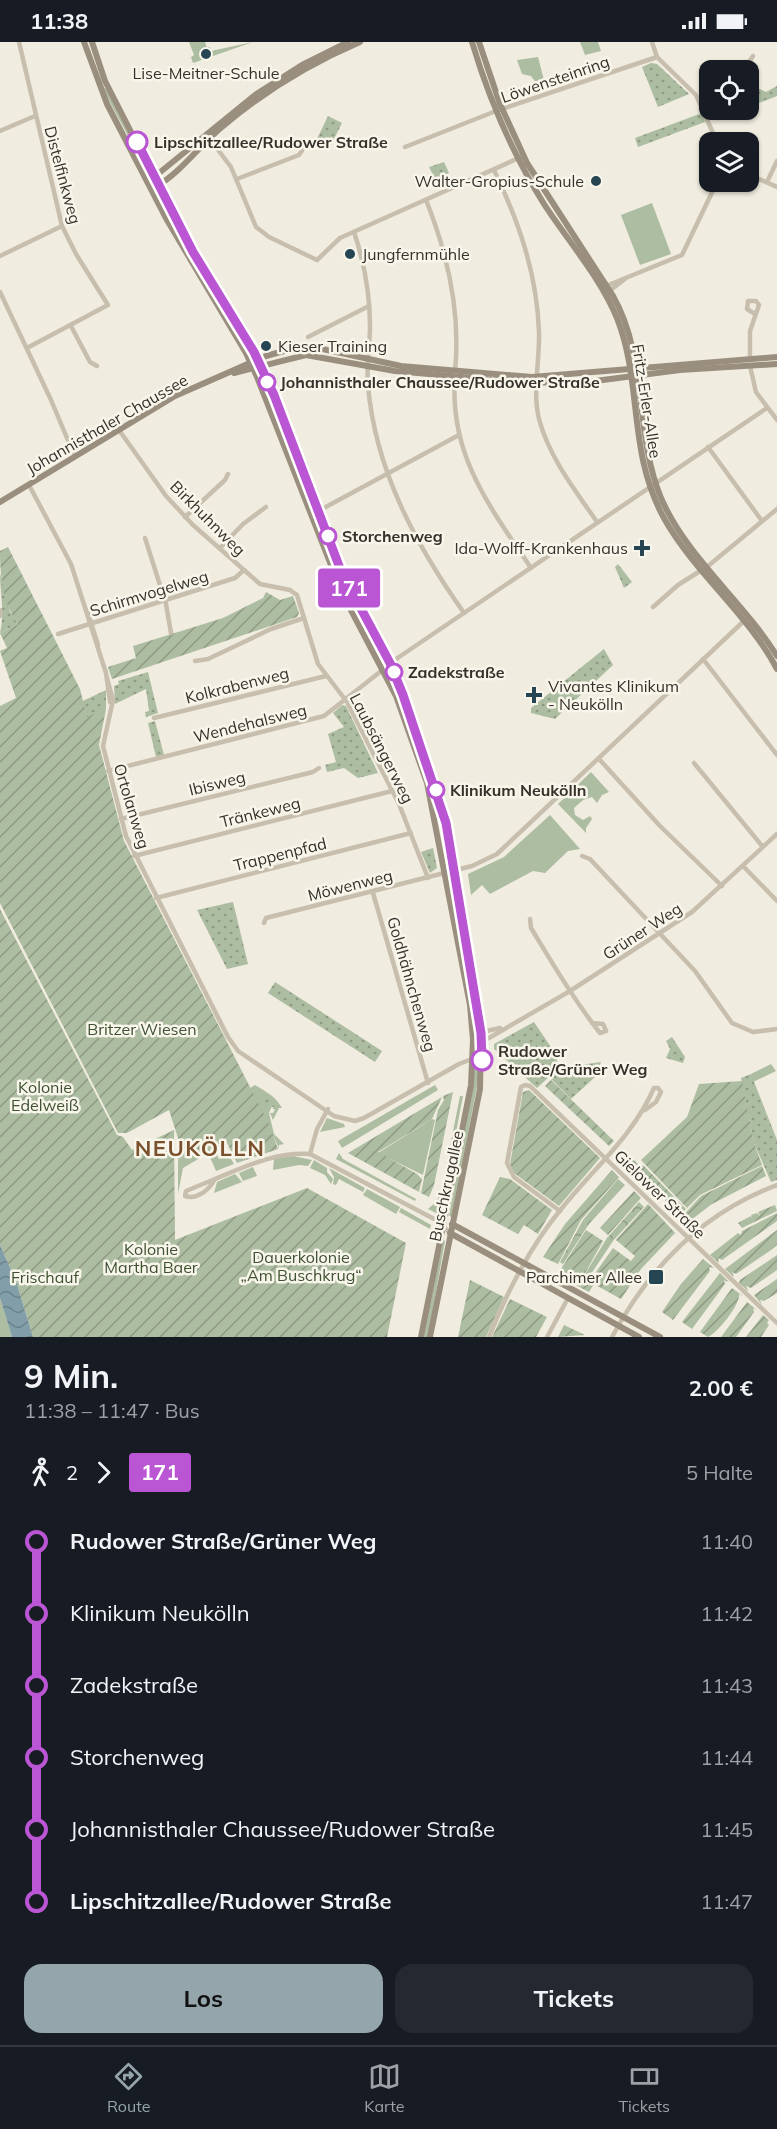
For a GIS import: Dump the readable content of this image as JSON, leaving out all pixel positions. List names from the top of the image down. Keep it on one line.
{"streets":{"main road":["Fritz-Erler-Allee","Johannisthaler Chaussee","Buschkrugallee"],"street":["Löwensteinring","Distelfinkweg","Birkhuhnweg","Schirmvogelweg","Kolkrabenweg","Wendehalsweg","Laubsängerweg","Ibisweg","Ortolanweg","Tränkeweg","Trappenpfad","Möwenweg","Grüner Weg","Goldhähnchenweg","Gielower Straße"]},"crossings":[["Löwensteinring","Fritz-Erler-Allee"],["Fritz-Erler-Allee","Johannisthaler Chaussee"],["Fritz-Erler-Allee","Möwenweg"],["Johannisthaler Chaussee","Birkhuhnweg"],["Johannisthaler Chaussee","Ortolanweg"],["Johannisthaler Chaussee","Buschkrugallee"],["Birkhuhnweg","Schirmvogelweg"],["Birkhuhnweg","Laubsängerweg"],["Schirmvogelweg","Ortolanweg"],["Kolkrabenweg","Laubsängerweg"],["Wendehalsweg","Laubsängerweg"],["Wendehalsweg","Ortolanweg"],["Wendehalsweg","Buschkrugallee"],["Laubsängerweg","Tränkeweg"],["Laubsängerweg","Trappenpfad"],["Laubsängerweg","Möwenweg"],["Ibisweg","Ortolanweg"],["Ortolanweg","Tränkeweg"],["Ortolanweg","Trappenpfad"],["Ortolanweg","Goldhähnchenweg"],["Möwenweg","Goldhähnchenweg"],["Möwenweg","Buschkrugallee"],["Grüner Weg","Buschkrugallee"]],"districts":["NEUKÖLLN"],"parks":["Britzer Wiesen","Kolonie Edelweiß","Kolonie Martha Baer","Dauerkolonie „Am Buschkrug“","Frischauf"],"places":{"other":["Lise-Meitner-Schule","Lipschitzallee/Rudower Straße","Walter-Gropius-Schule","Jungfernmühle","Kieser Training","Johannisthaler Chaussee/Rudower Straße","Storchenweg","Zadekstraße","Klinikum Neukölln","Rudower Straße/Grüner Weg"],"health":["Ida-Wolff-Krankenhaus","Vivantes Klinikum - Neukölln"],"transit":["Parchimer Allee"]},"lines":["bus line 171"],"page":{"status":"11:38","on_map":"171","heading":["9 Min.","11:38 – 11:47 · Bus","2.00 €"],"legs":["2","171","5 Halte"],"list":[{"name":"Rudower Straße/Grüner Weg","value":"11:40"},{"name":"Klinikum Neukölln","value":"11:42"},{"name":"Zadekstraße","value":"11:43"},{"name":"Storchenweg","value":"11:44"},{"name":"Johannisthaler Chaussee/Rudower Straße","value":"11:45"},{"name":"Lipschitzallee/Rudower Straße","value":"11:47"}],"buttons":["Los","Tickets"],"tabs":["Route","Karte","Tickets"]}}
